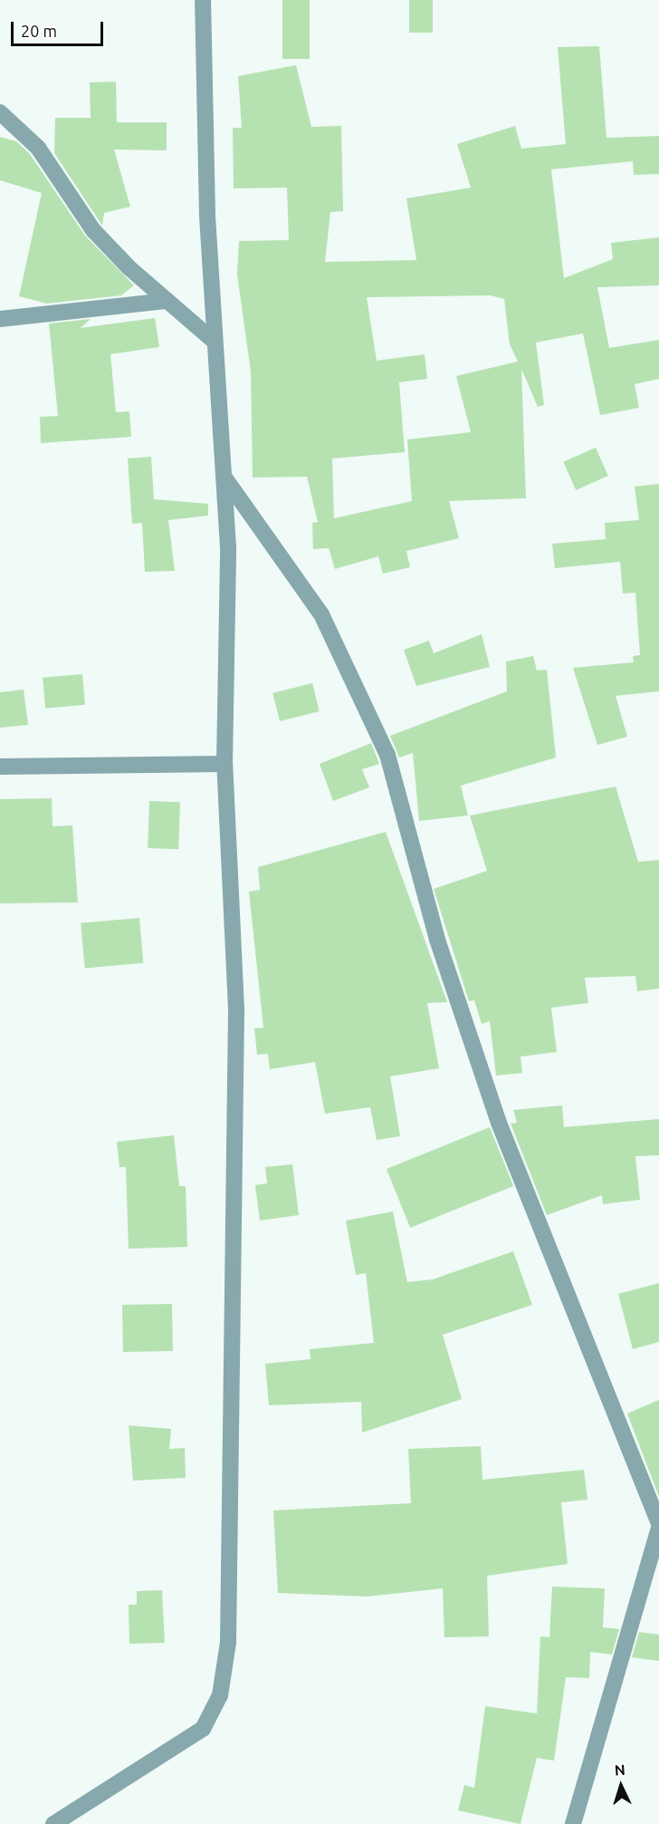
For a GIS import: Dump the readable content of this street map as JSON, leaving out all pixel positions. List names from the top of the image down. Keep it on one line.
{"scale_bar":"20 m","north":"top"}
